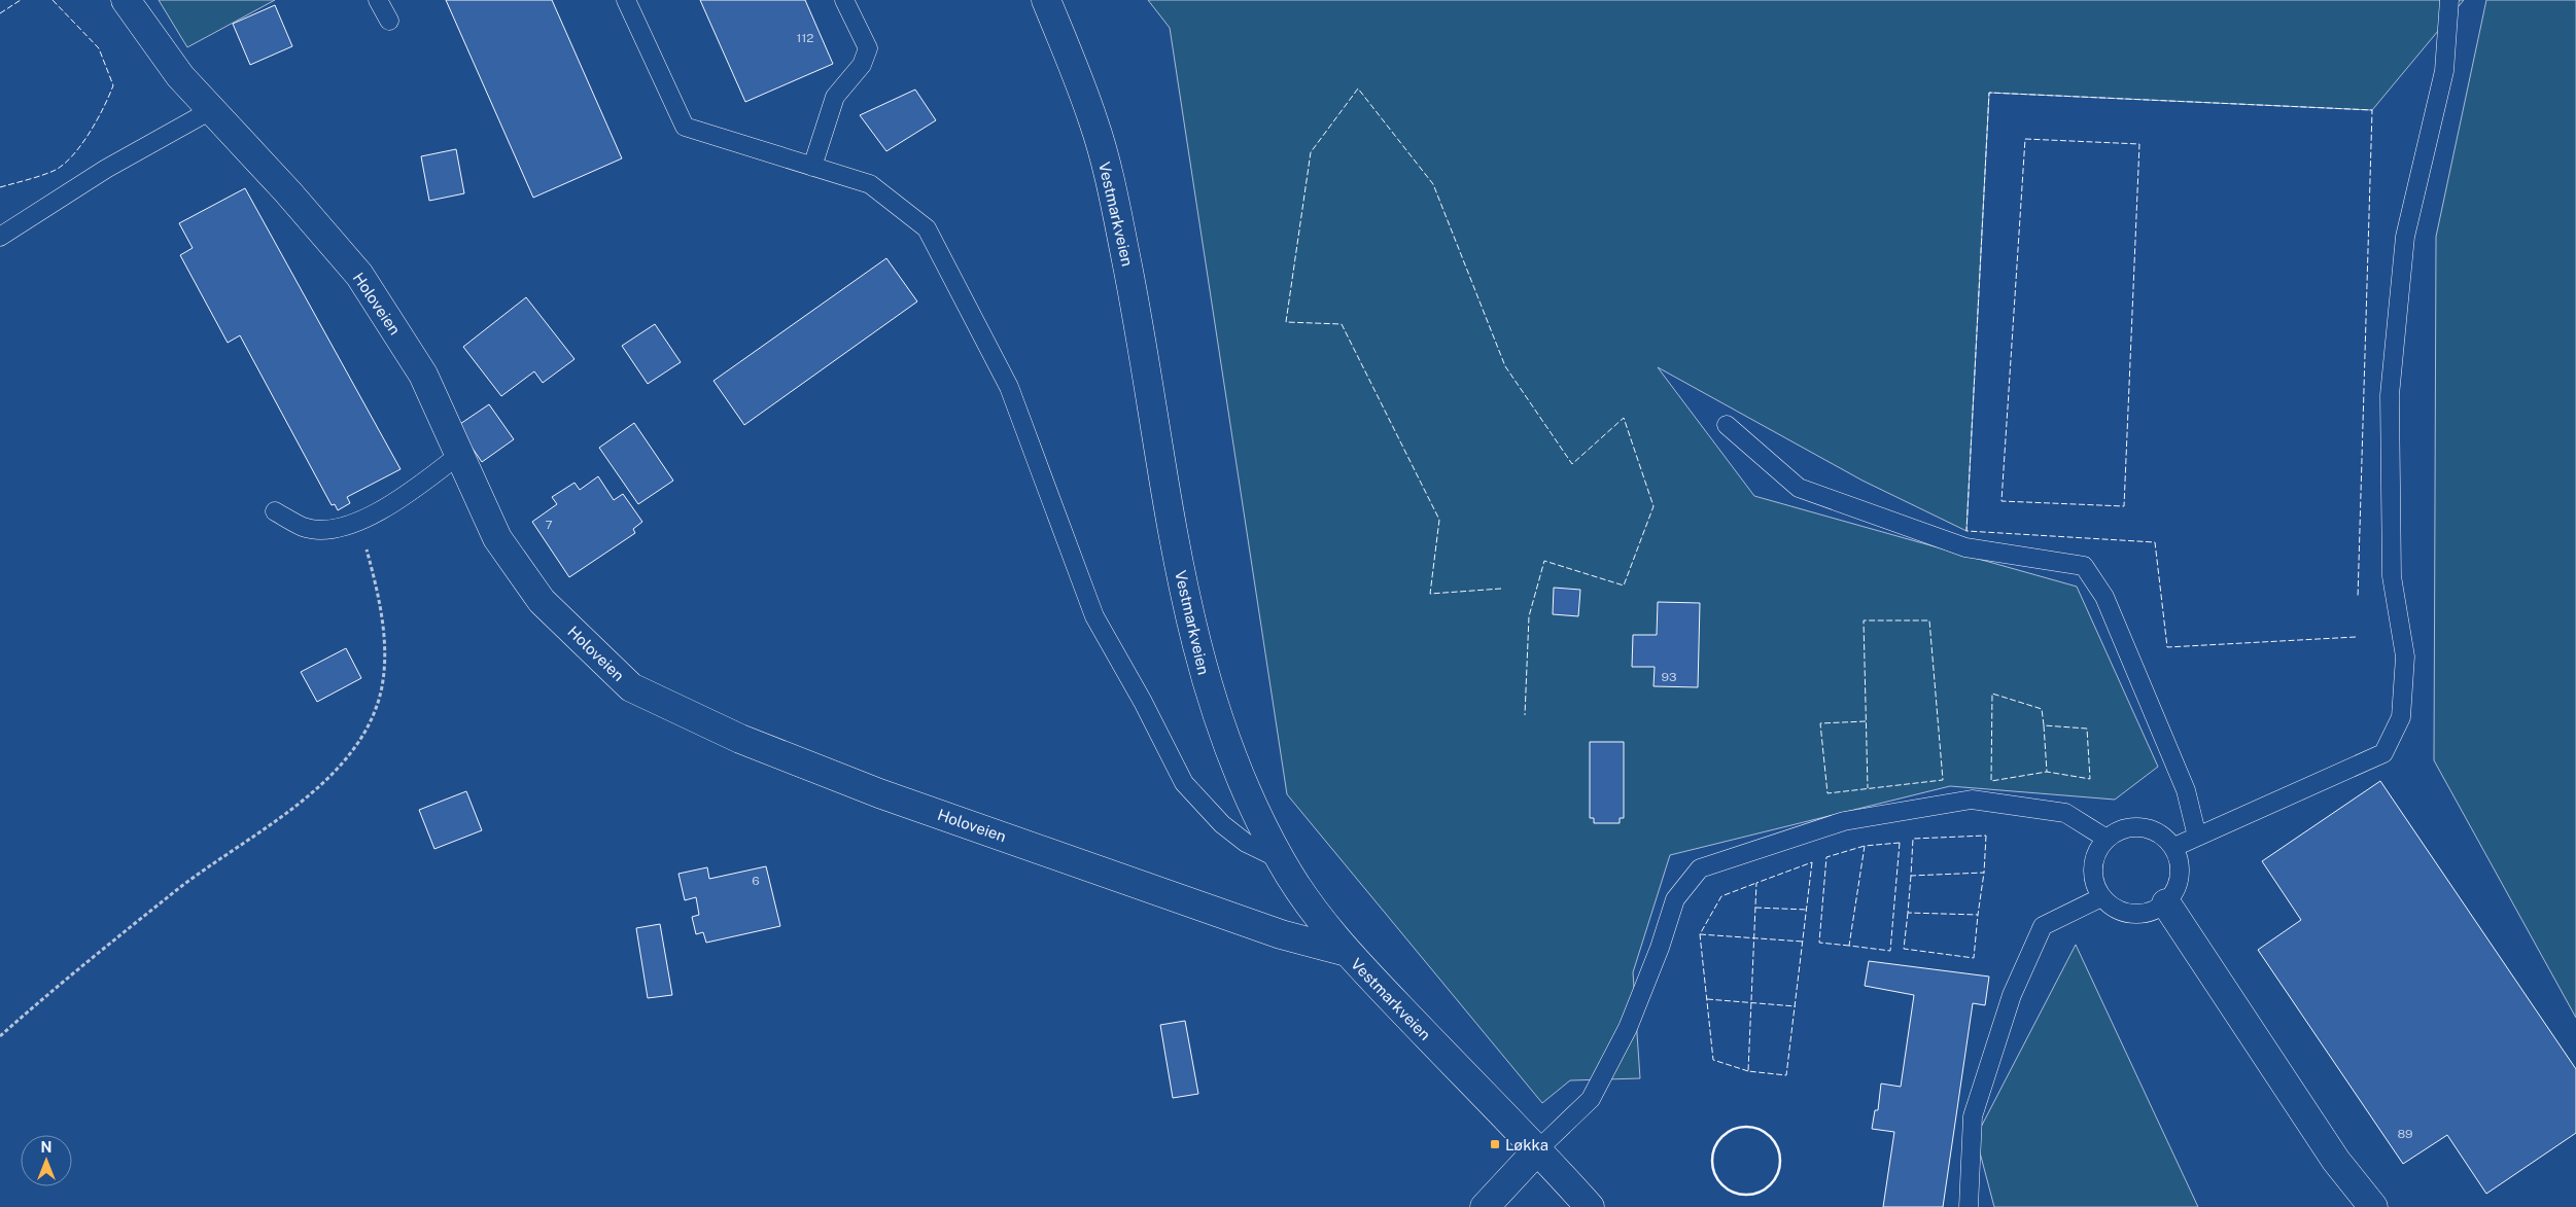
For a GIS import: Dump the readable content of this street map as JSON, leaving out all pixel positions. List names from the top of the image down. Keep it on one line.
{"streets":{"street":["Vestmarkveien","Holoveien"]},"crossings":[["Vestmarkveien","Holoveien"]],"places":{"transit":["Løkka"]},"house_numbers":["112","7","93","6","89"],"north":"top"}
